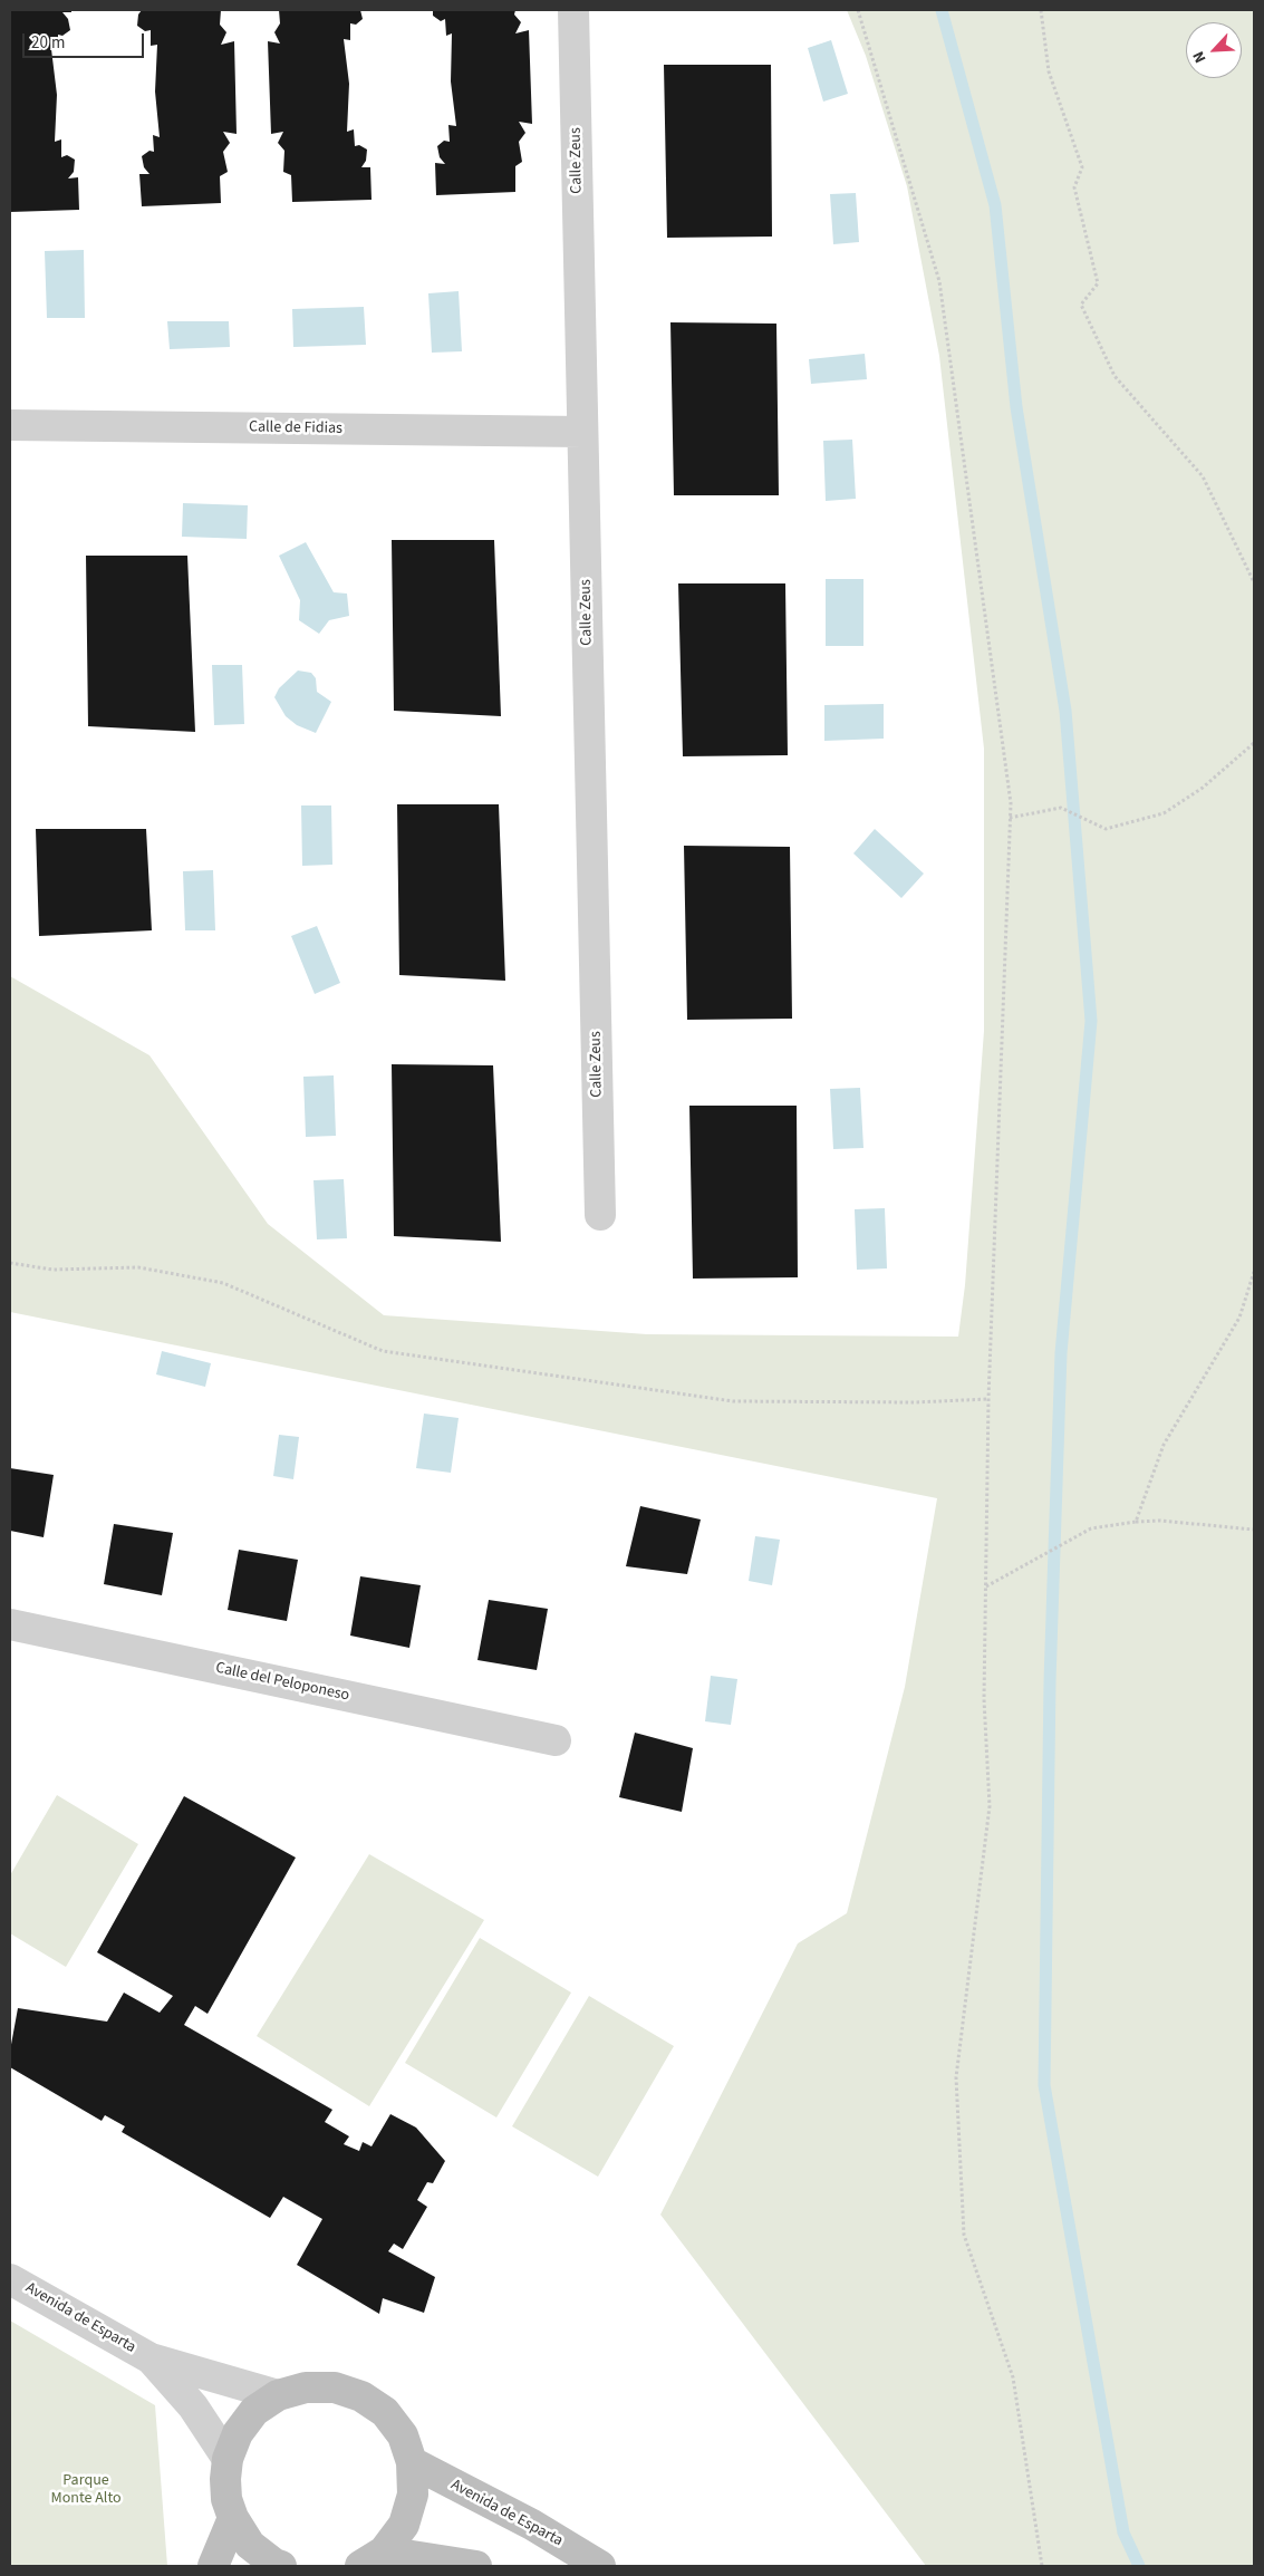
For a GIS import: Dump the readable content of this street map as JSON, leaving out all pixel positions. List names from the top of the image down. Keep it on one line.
{"streets":{"main road":["Avenida de Esparta"],"street":["Calle Zeus","Calle de Fidias","Calle del Peloponeso"]},"crossings":[["Calle Zeus","Calle de Fidias"]],"parks":["Parque Monte Alto"],"scale_bar":"20 m","north":"bottom left"}
